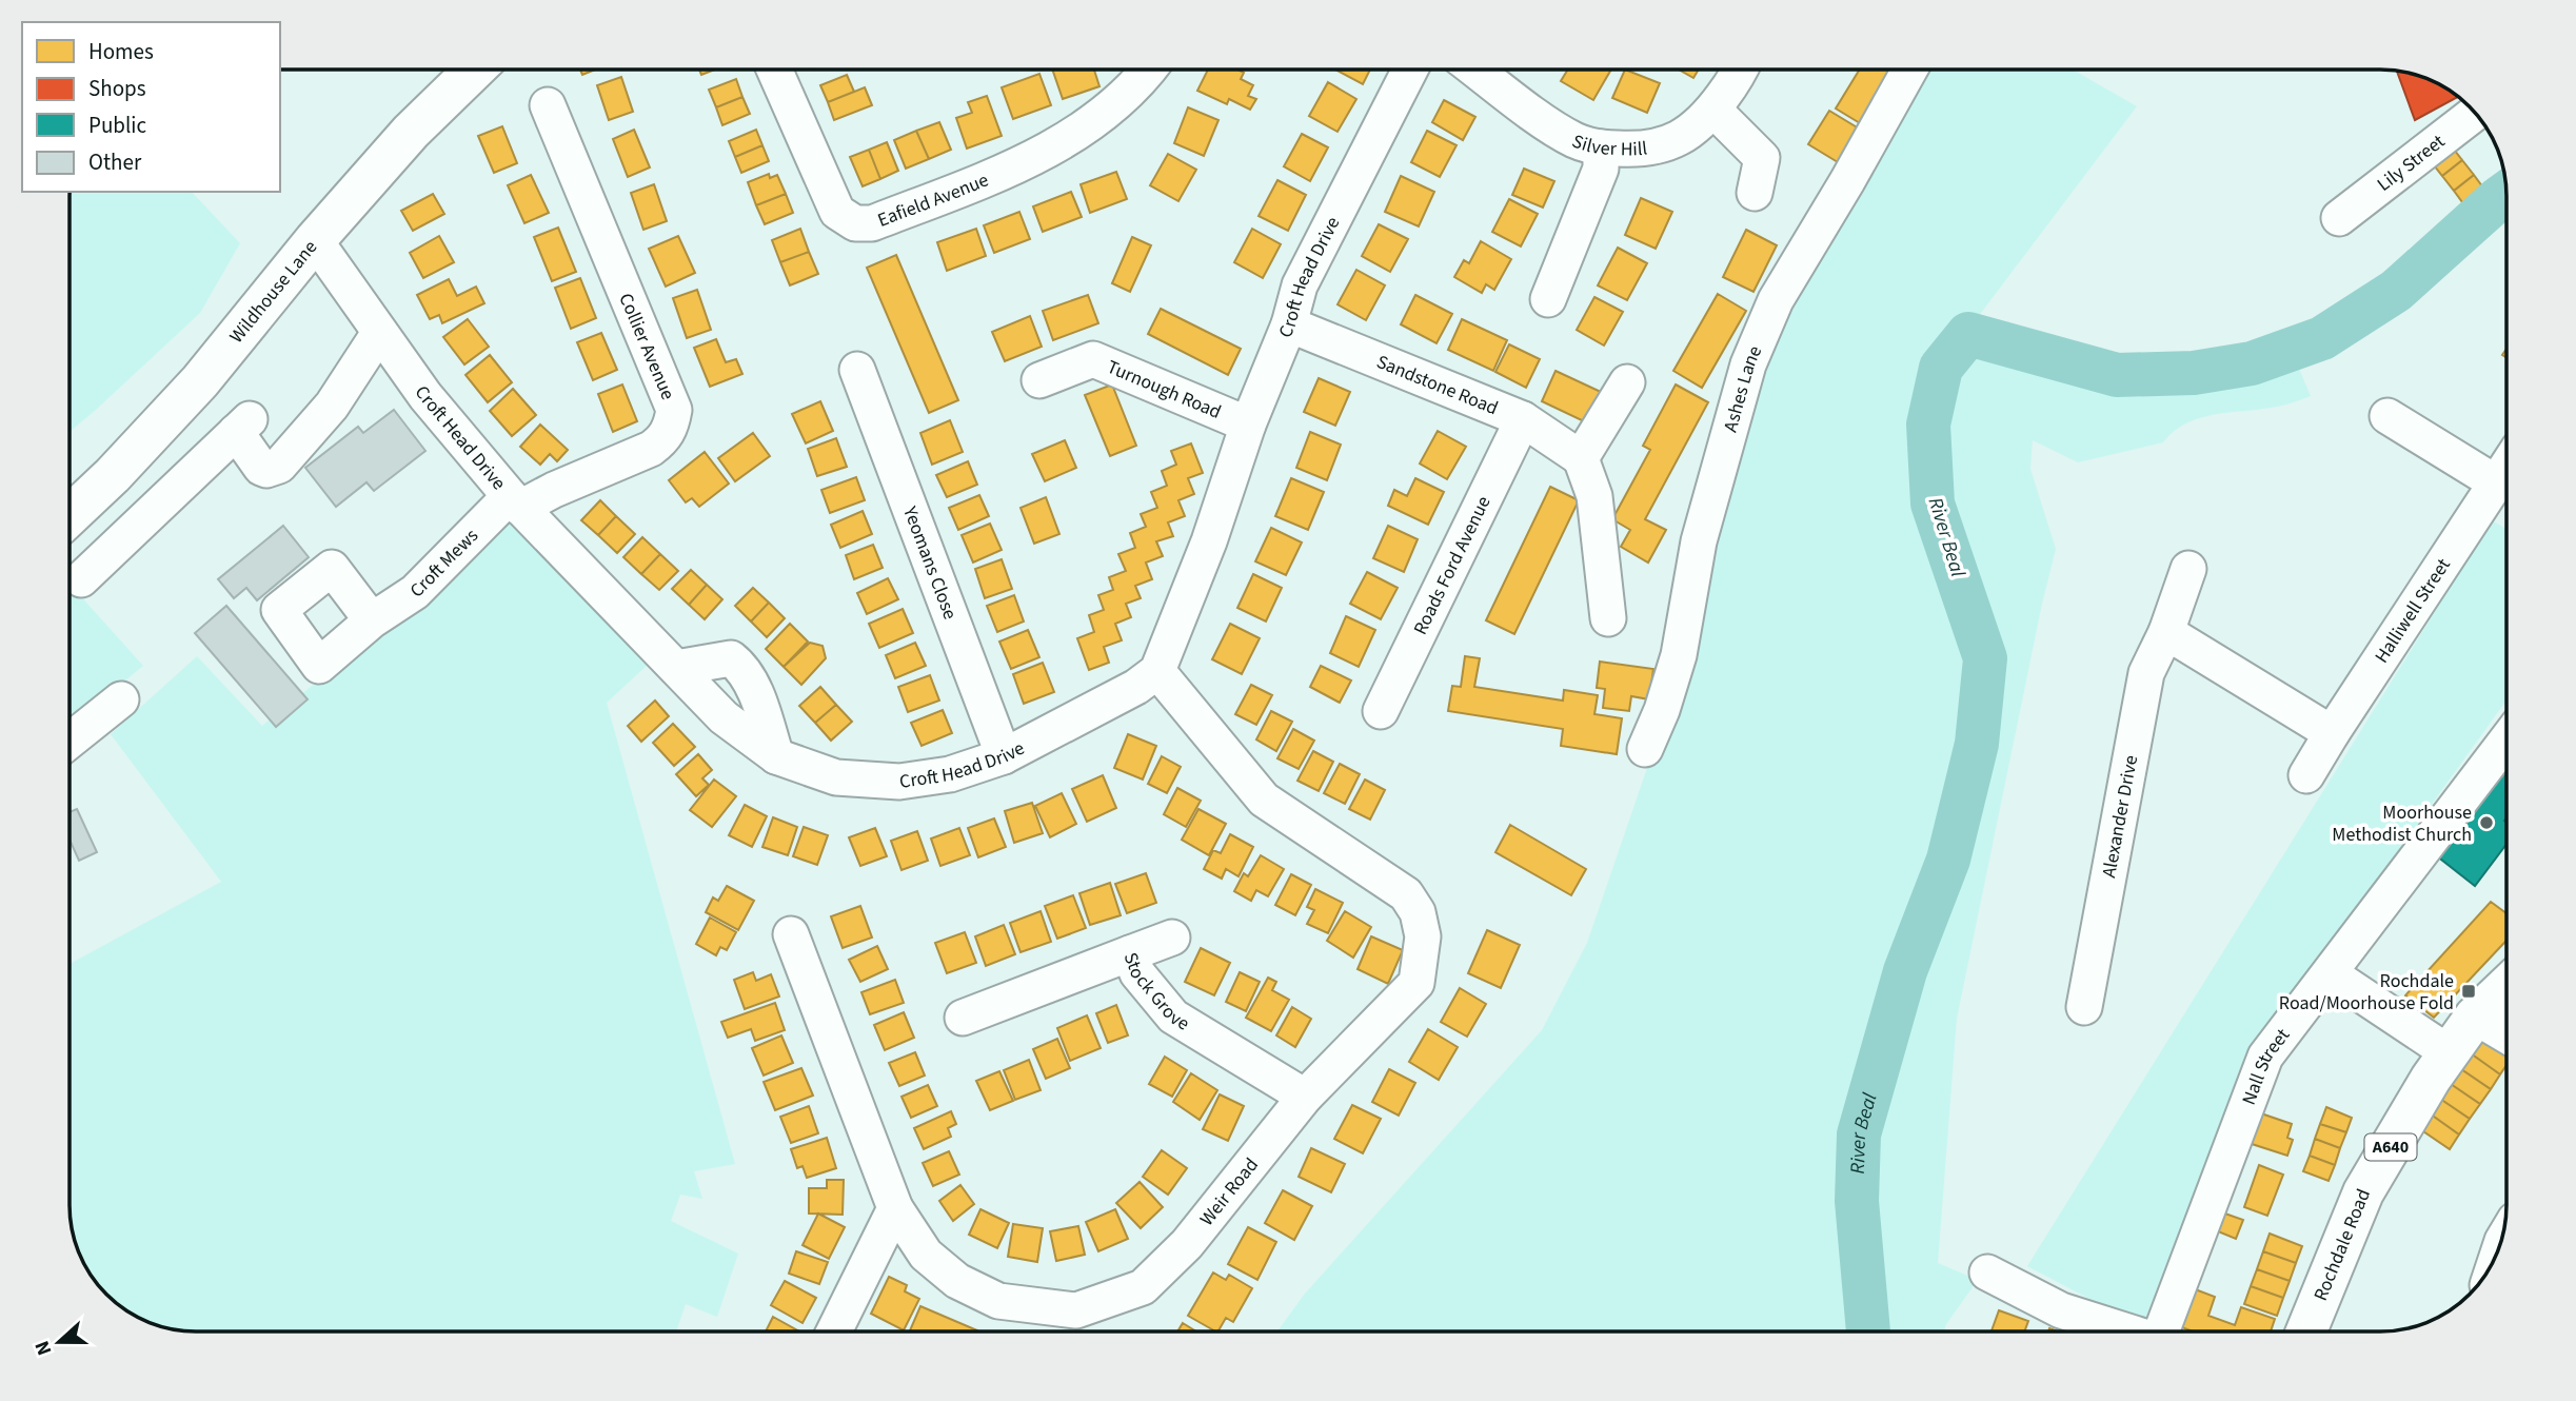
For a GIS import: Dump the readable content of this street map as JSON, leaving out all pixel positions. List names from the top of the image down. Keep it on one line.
{"streets":{"main road":["Wildhouse Lane","A640","Rochdale Road"],"street":["Silver Hill","Lily Street","Eafield Avenue","Croft Head Drive","Collier Avenue","Sandstone Road","Turnough Road","Ashes Lane","Croft Mews","Yeomans Close","Roads Ford Avenue","Halliwell Street","Alexander Drive","Stock Grove","Nall Street","Weir Road"]},"crossings":[["Croft Head Drive","Wildhouse Lane"],["Croft Head Drive","Collier Avenue"],["Croft Head Drive","Sandstone Road"],["Croft Head Drive","Turnough Road"],["Croft Head Drive","Croft Mews"],["Croft Head Drive","Yeomans Close"],["Croft Head Drive","Weir Road"],["Collier Avenue","Croft Mews"],["Sandstone Road","Roads Ford Avenue"],["Stock Grove","Weir Road"]],"water":["River Beal"],"places":{"other":["Moorhouse Methodist Church"],"transit":["Rochdale Road/Moorhouse Fold"]},"legend":["Homes","Shops","Public","Other"],"north":"left"}
